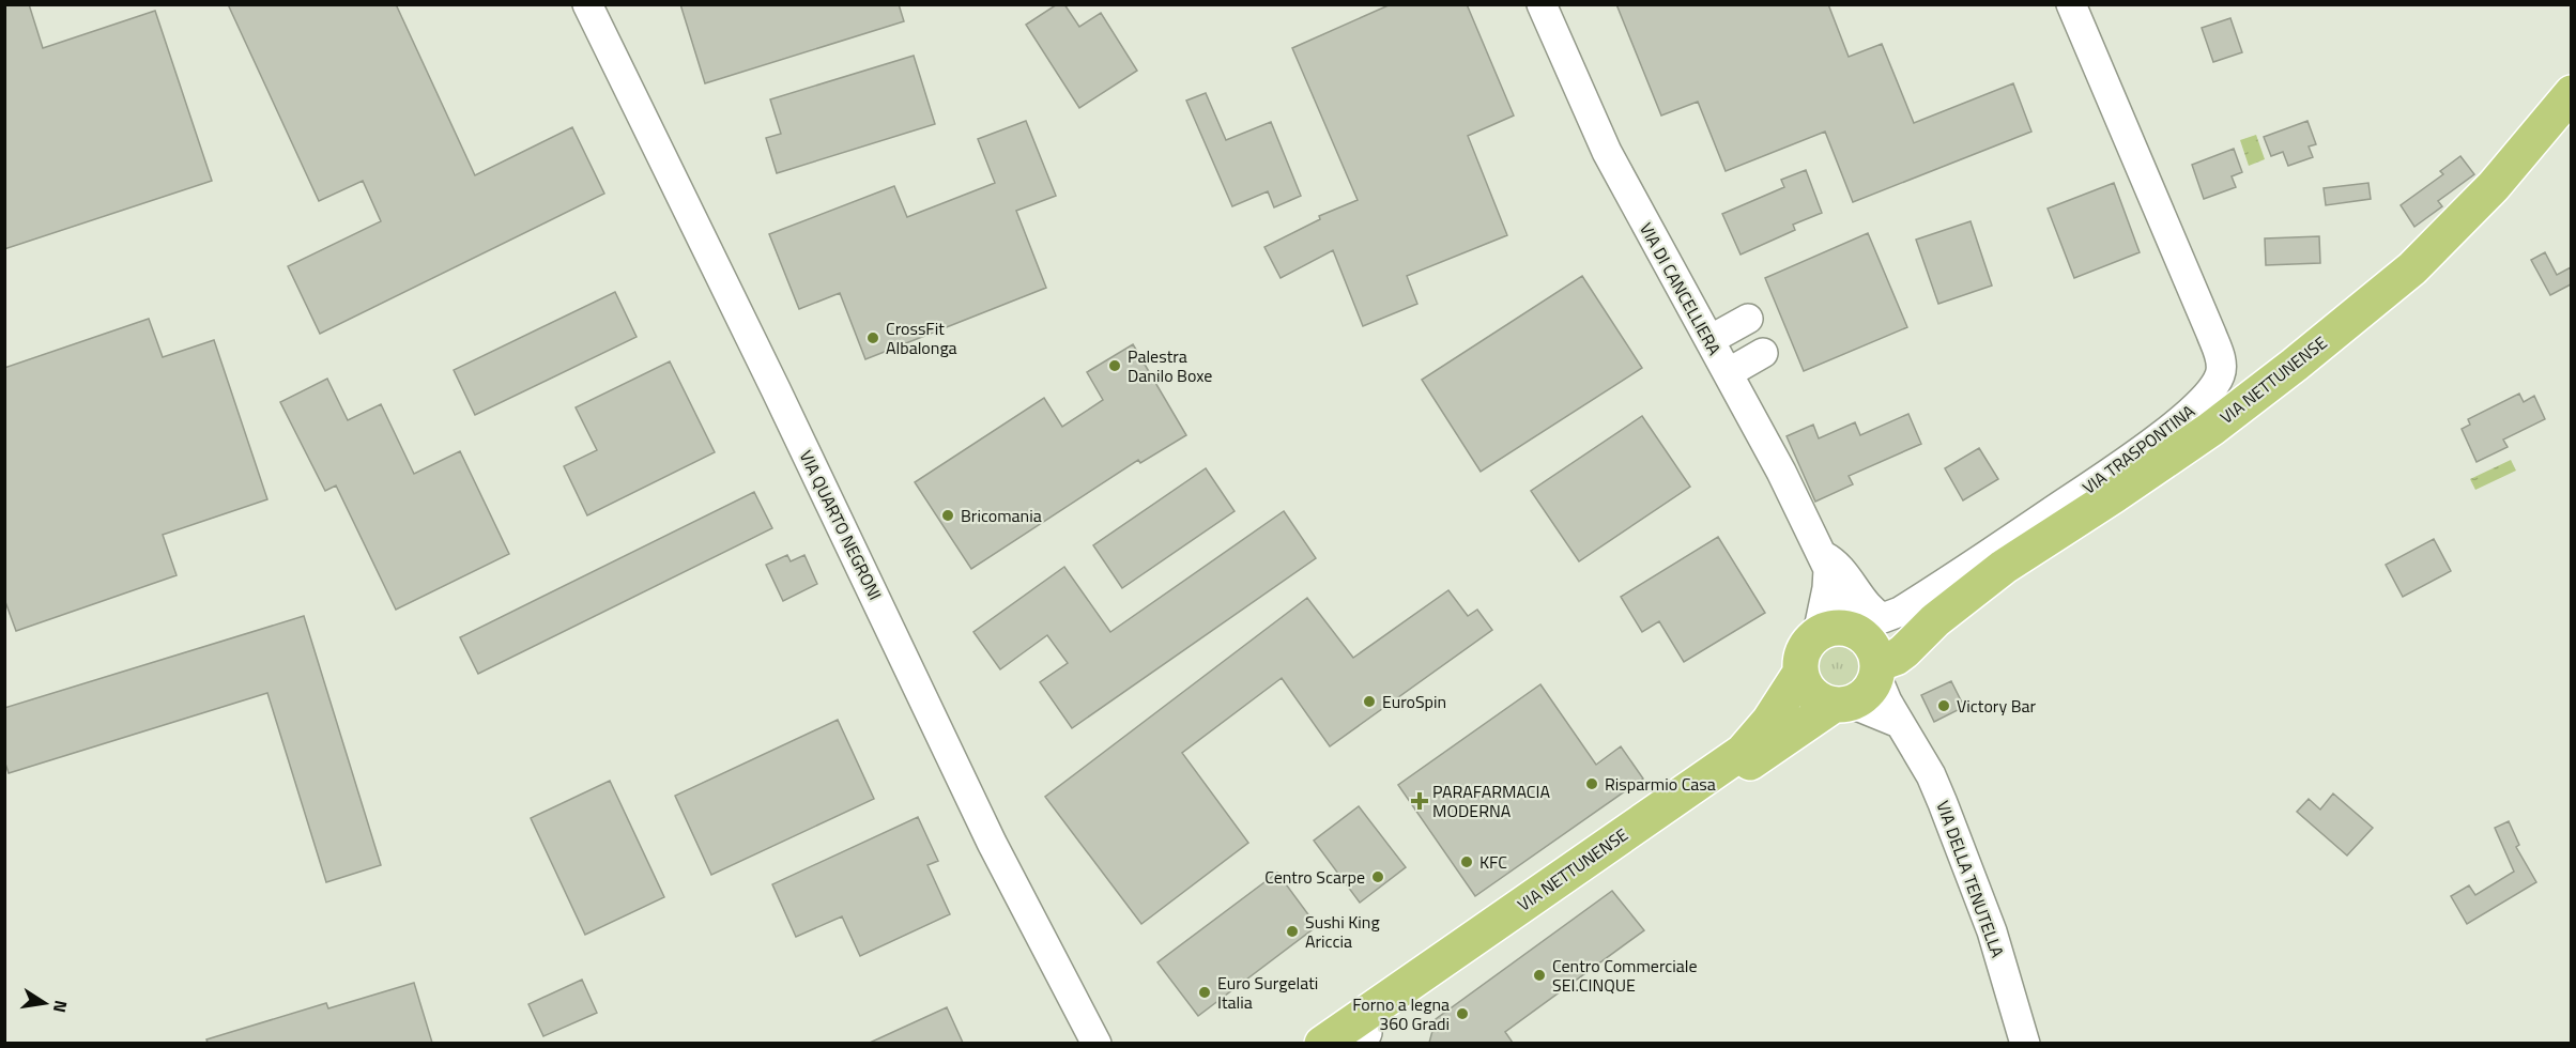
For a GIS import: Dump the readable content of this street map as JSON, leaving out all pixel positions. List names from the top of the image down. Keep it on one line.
{"streets":{"main road":["VIA NETTUNENSE"],"street":["VIA DI CANCELLIERA","VIA TRASPONTINA","VIA QUARTO NEGRONI","VIA DELLA TENUTELLA"]},"crossings":[["VIA DI CANCELLIERA","VIA NETTUNENSE"],["VIA DI CANCELLIERA","VIA TRASPONTINA"],["VIA DI CANCELLIERA","VIA DELLA TENUTELLA"],["VIA NETTUNENSE","VIA DELLA TENUTELLA"]],"places":{"other":["CrossFit Albalonga","Palestra Danilo Boxe","Bricomania","EuroSpin","Victory Bar","Risparmio Casa","KFC","Centro Scarpe","Sushi King Ariccia","Centro Commerciale SEI.CINQUE","Euro Surgelati Italia","Forno a legna 360 Gradi"],"health":["PARAFARMACIA MODERNA"]},"north":"right"}
